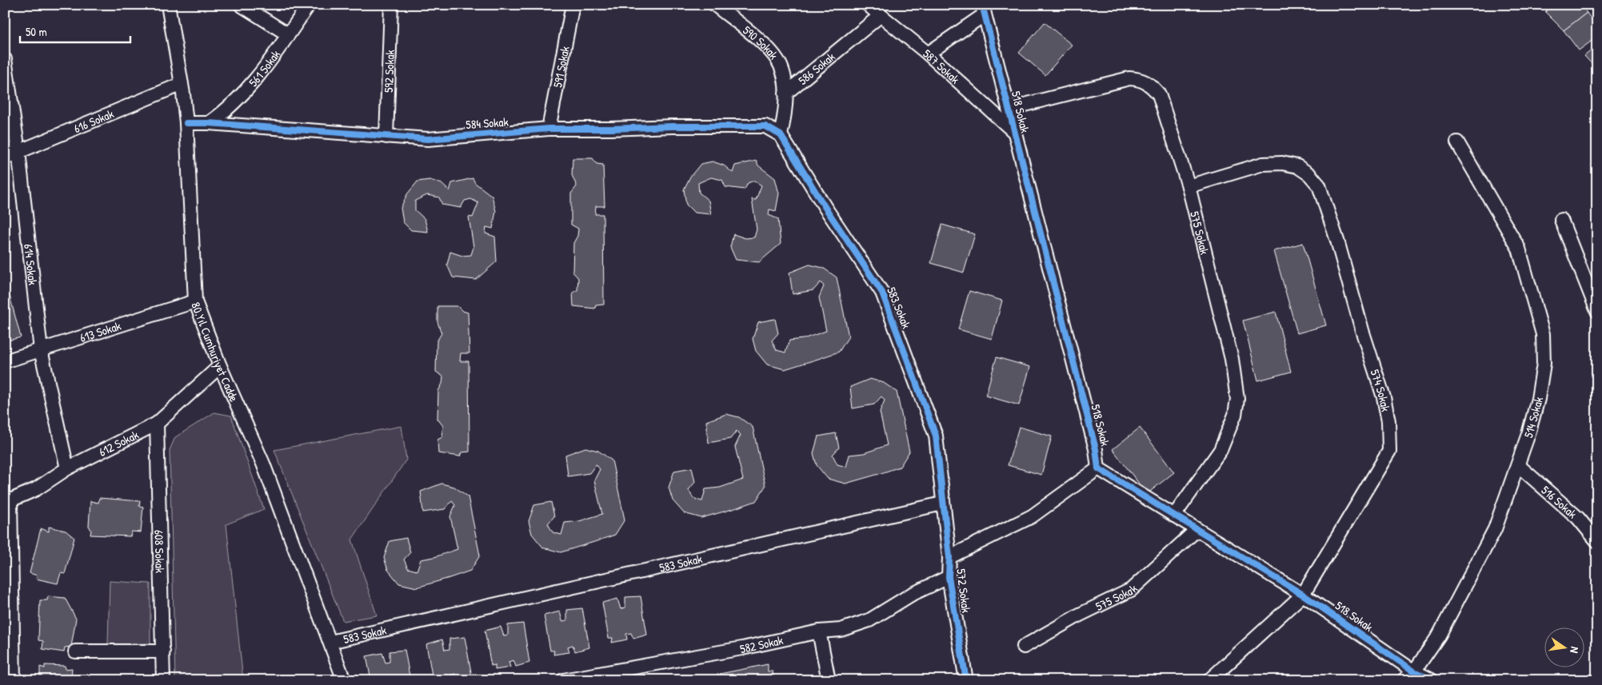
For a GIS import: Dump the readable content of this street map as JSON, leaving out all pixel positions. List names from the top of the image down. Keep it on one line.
{"streets":{"street":["590 Sokak","591 Sokak","587 Sokak","561 Sokak","586 Sokak","592 Sokak","518 Sokak","616 Sokak","584 Sokak","575 Sokak","614 Sokak","583 Sokak","613 Sokak","80.Yıl Cumhuriyet Cadde","574 Sokak","514 Sokak","612 Sokak","516 Sokak","608 Sokak","572 Sokak","582 Sokak"]},"crossings":[["590 Sokak","586 Sokak"],["591 Sokak","584 Sokak"],["587 Sokak","586 Sokak"],["587 Sokak","518 Sokak"],["561 Sokak","584 Sokak"],["592 Sokak","584 Sokak"],["518 Sokak","575 Sokak"],["518 Sokak","574 Sokak"],["518 Sokak","514 Sokak"],["616 Sokak","614 Sokak"],["616 Sokak","80.Yıl Cumhuriyet Cadde"],["584 Sokak","583 Sokak"],["584 Sokak","80.Yıl Cumhuriyet Cadde"],["575 Sokak","574 Sokak"],["614 Sokak","613 Sokak"],["614 Sokak","612 Sokak"],["583 Sokak","80.Yıl Cumhuriyet Cadde"],["583 Sokak","572 Sokak"],["613 Sokak","80.Yıl Cumhuriyet Cadde"],["80.Yıl Cumhuriyet Cadde","612 Sokak"],["514 Sokak","516 Sokak"],["612 Sokak","608 Sokak"],["572 Sokak","582 Sokak"]],"scale_bar":"50 m","north":"right"}
